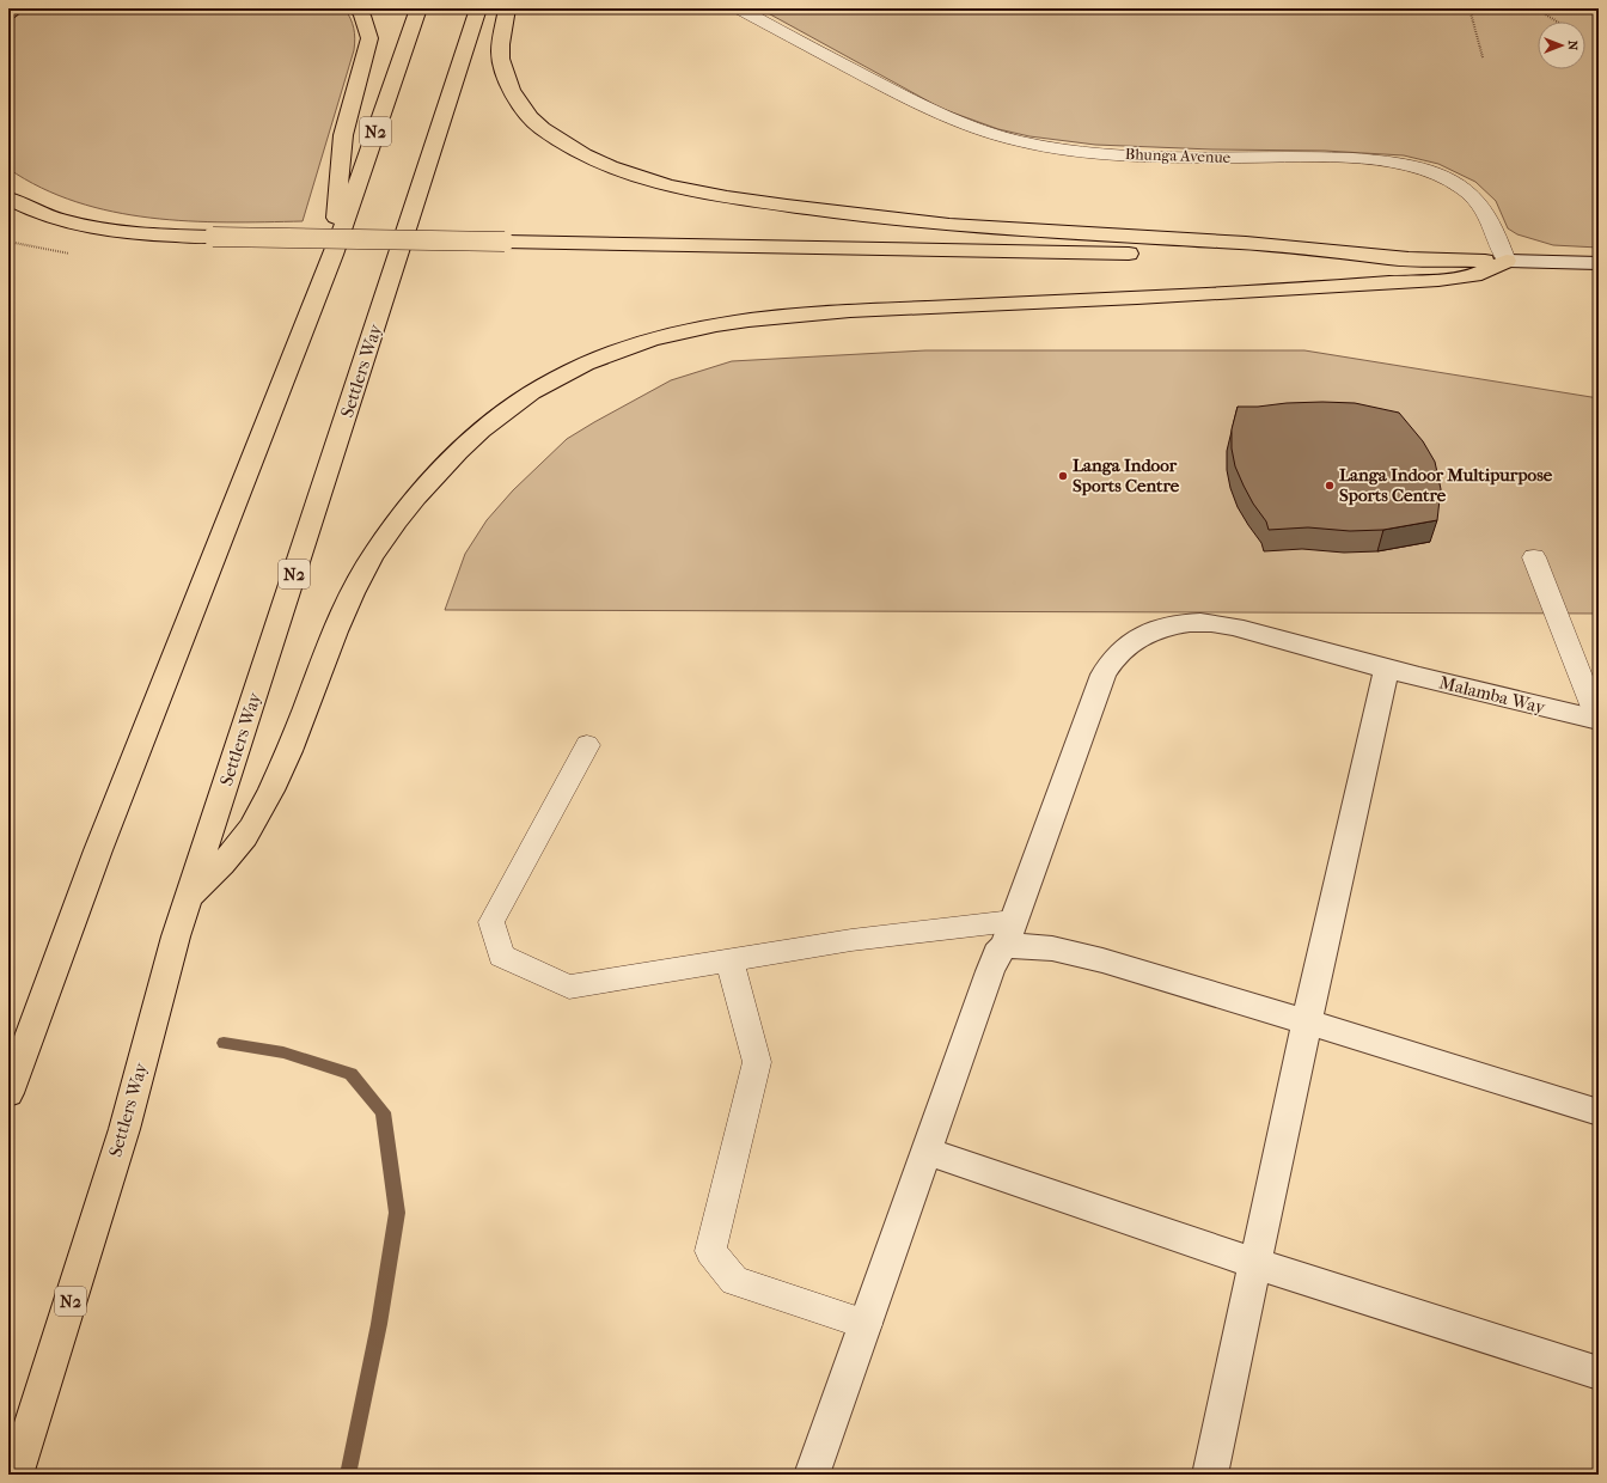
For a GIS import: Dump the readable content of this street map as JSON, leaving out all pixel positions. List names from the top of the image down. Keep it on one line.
{"streets":{"highway":["N2","Settlers Way"],"street":["Malamba Way"],"lane":["Bhunga Avenue"]},"places":["Langa Indoor Sports Centre","Langa Indoor Multipurpose Sports Centre"],"north":"right"}
